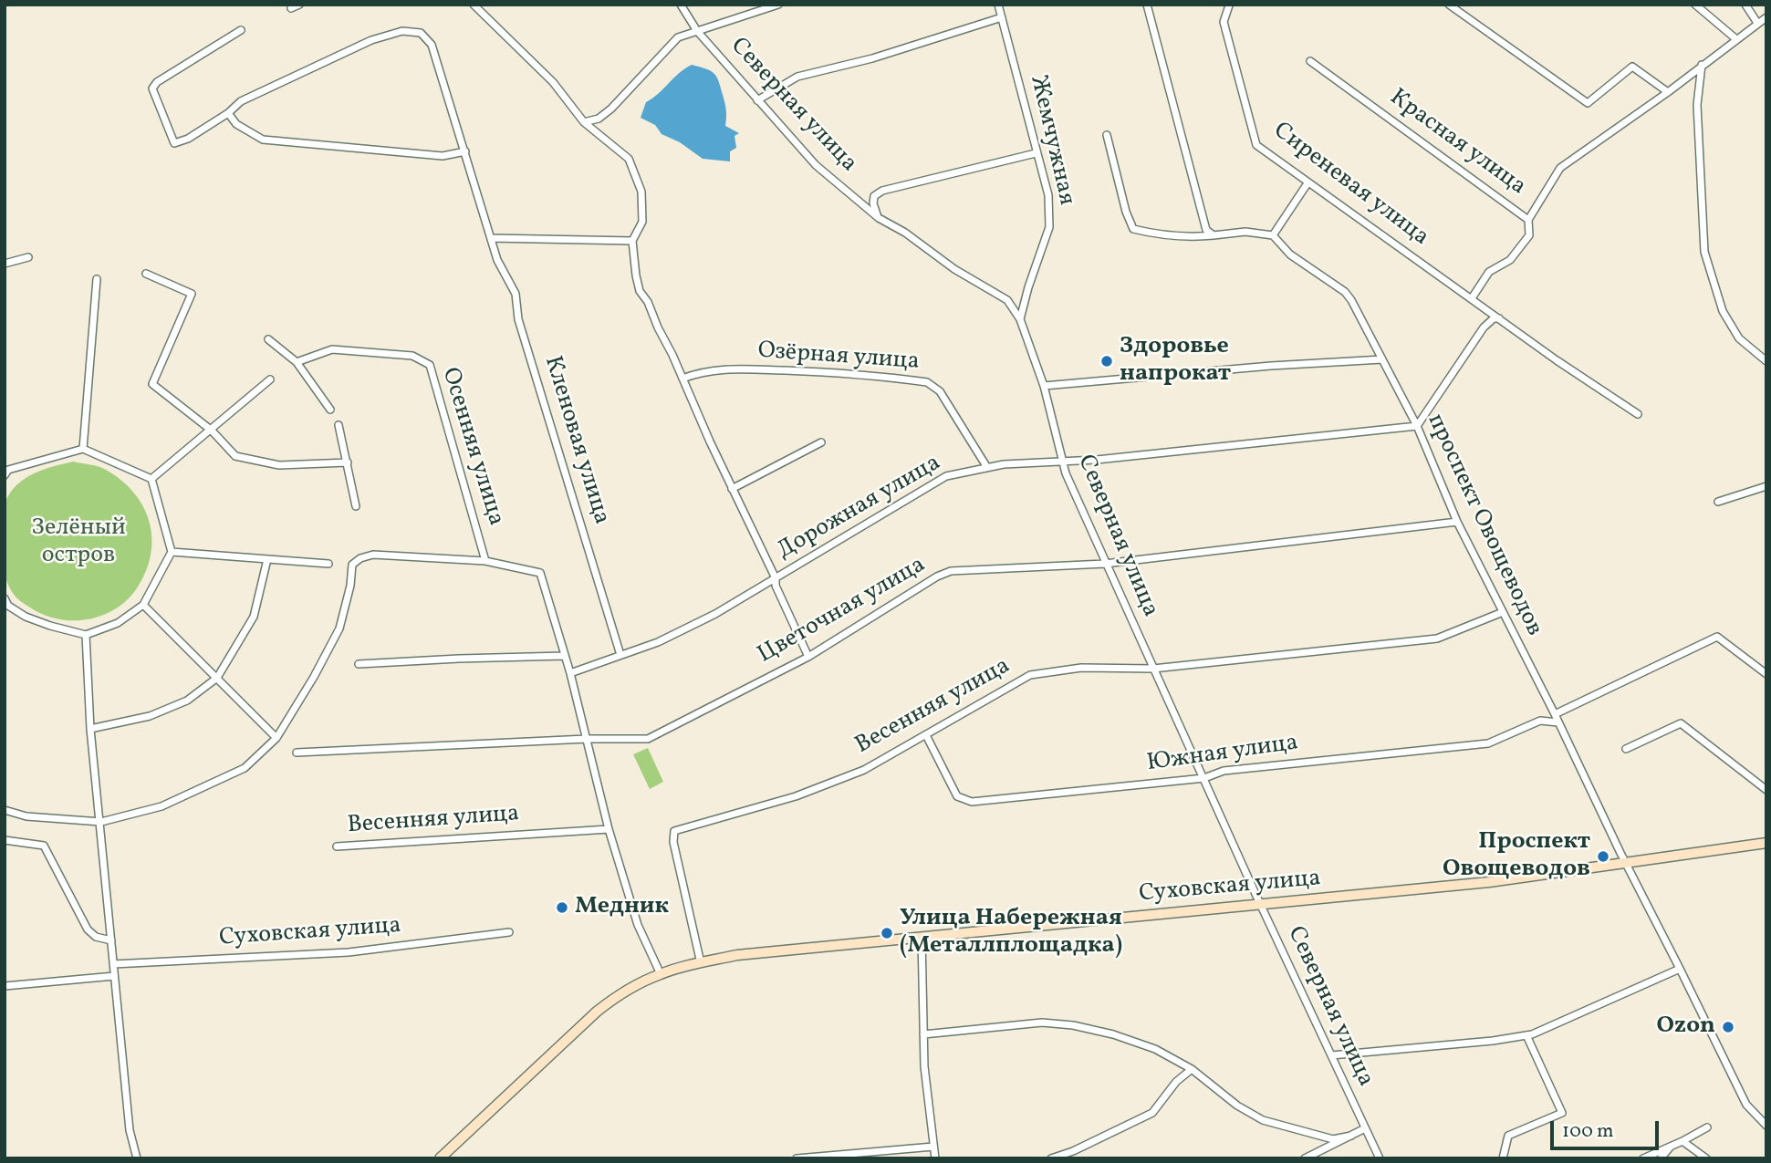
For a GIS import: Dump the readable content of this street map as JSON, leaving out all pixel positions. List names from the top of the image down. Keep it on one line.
{"streets":{"street":["Северная улица","Жемчужная","Красная улица","Сиреневая улица","Озёрная улица","Кленовая улица","Осенняя улица","Дорожная улица","проспект Овощеводов","Цветочная улица","Весенняя улица","Южная улица","Суховская улица"]},"crossings":[["Северная улица","Жемчужная"],["Северная улица","Дорожная улица"],["Северная улица","Цветочная улица"],["Северная улица","Весенняя улица"],["Северная улица","Южная улица"],["Северная улица","Суховская улица"],["Красная улица","Сиреневая улица"],["Озёрная улица","Дорожная улица"],["Кленовая улица","Дорожная улица"],["Дорожная улица","проспект Овощеводов"],["проспект Овощеводов","Цветочная улица"],["проспект Овощеводов","Весенняя улица"],["проспект Овощеводов","Южная улица"],["проспект Овощеводов","Суховская улица"],["Весенняя улица","Южная улица"],["Весенняя улица","Суховская улица"]],"parks":["Зелёный остров"],"places":["Здоровье напрокат","Проспект Овощеводов","Медник","Улица Набережная (Металлплощадка)","Ozon"],"scale_bar":"100 m"}
